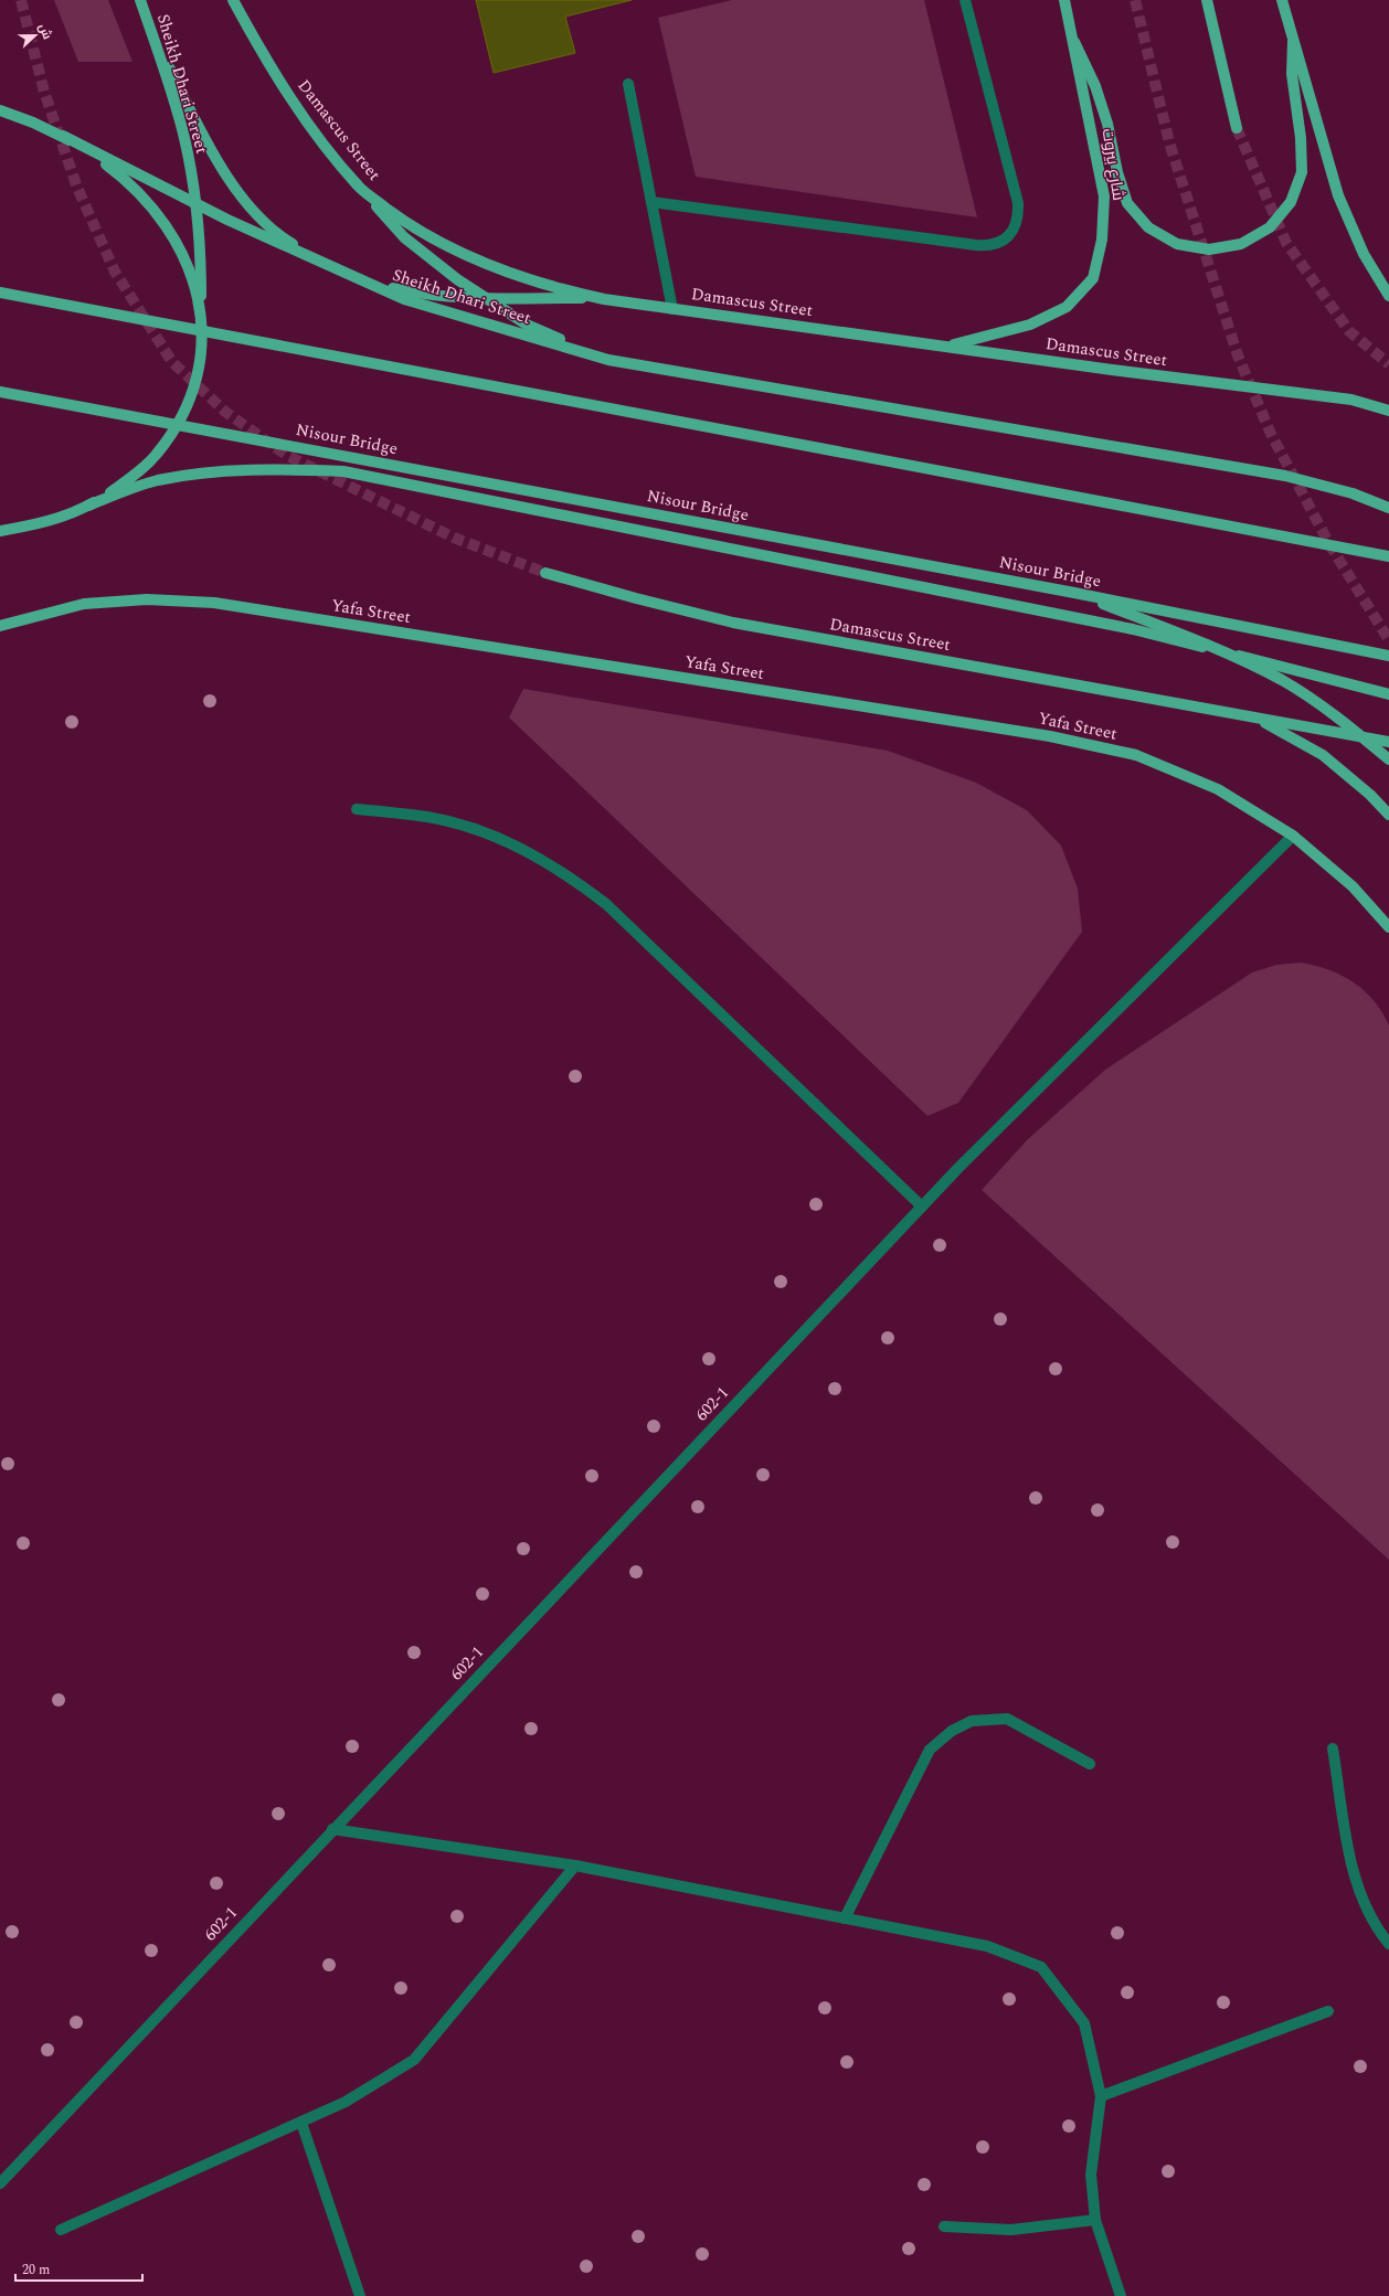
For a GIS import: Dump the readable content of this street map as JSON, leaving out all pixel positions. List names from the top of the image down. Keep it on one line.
{"streets":{"main road":["Sheikh Dhari Street","Damascus Street","شارع بيروت","Nisour Bridge","Yafa Street"],"lane":["602-1"]},"crossings":[["Damascus Street","شارع بيروت"],["Yafa Street","602-1"]],"scale_bar":"20 m","north":"right"}
